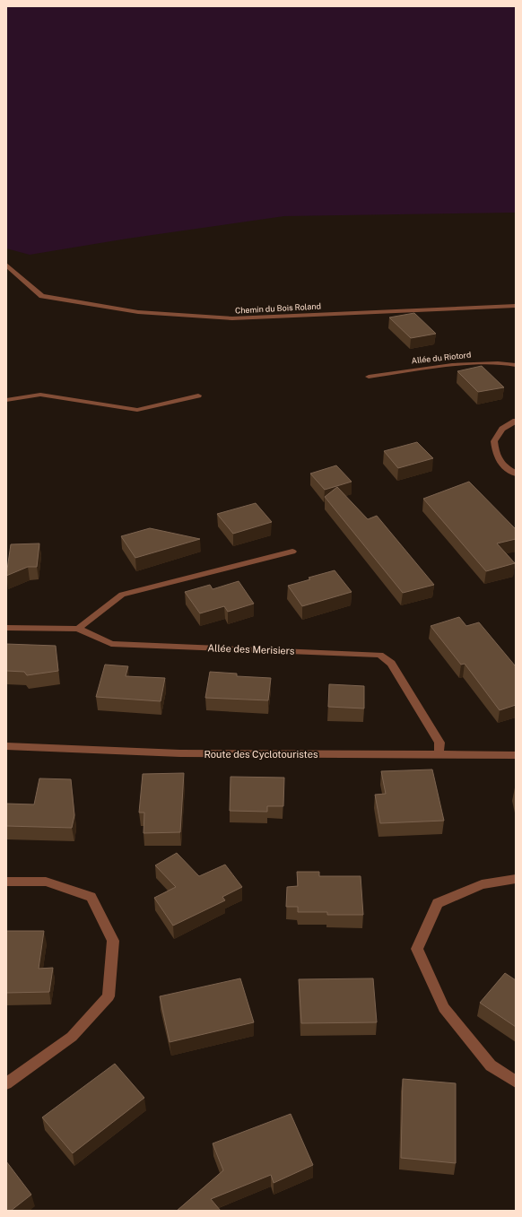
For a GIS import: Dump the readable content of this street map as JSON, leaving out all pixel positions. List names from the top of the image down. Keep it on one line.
{"streets":{"street":["Chemin du Bois Roland","Allée du Riotord","Allée des Merisiers","Route des Cyclotouristes"]},"crossings":[["Allée des Merisiers","Route des Cyclotouristes"]]}
